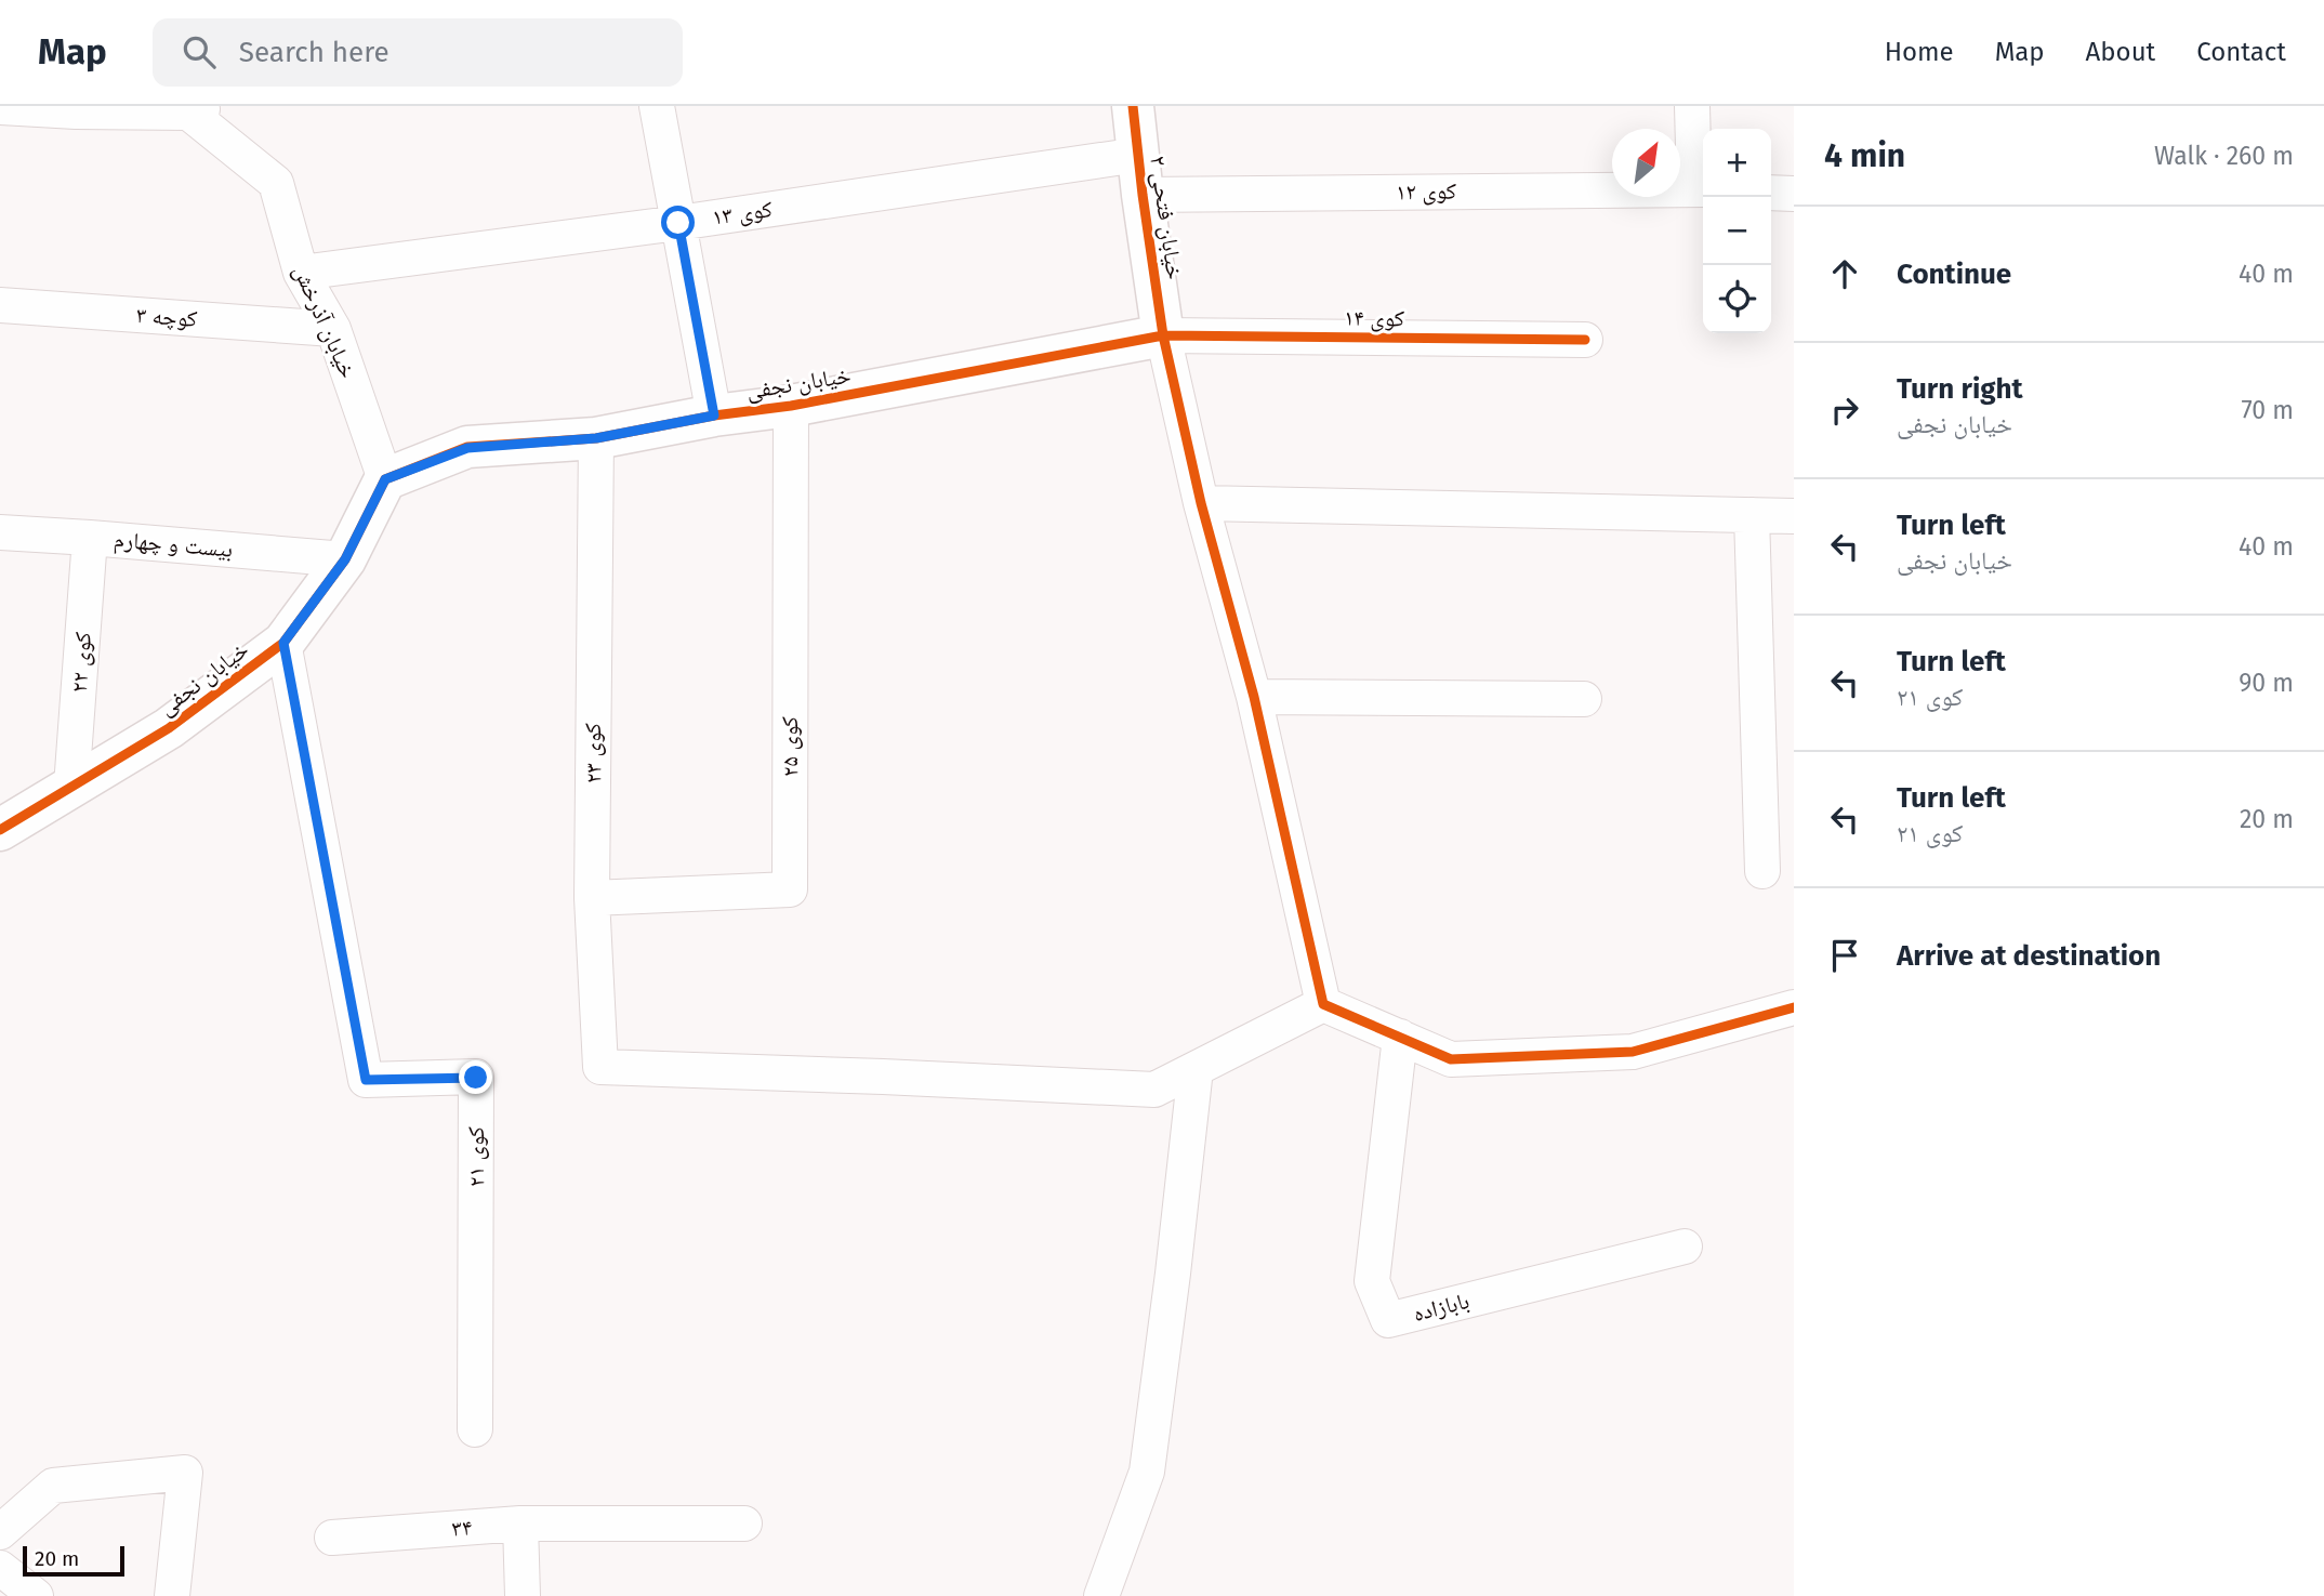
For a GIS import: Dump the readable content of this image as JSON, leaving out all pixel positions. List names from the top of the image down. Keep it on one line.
{"streets":{"street":["کوی ۱۲","کوی ۱۳","خیابان فتحی ۲","کوچه ۳","کوی ۱۴","خیابان آذرخش","خیابان نجفی","بیست و چهارم","کوی ۲۲","کوی ۲۵","کوی ۲۳","کوی ۲۱","بابازاده","۳۴"]},"crossings":[["کوی ۱۲","کوی ۱۳"],["کوی ۱۲","خیابان فتحی ۲"],["کوی ۱۳","خیابان فتحی ۲"],["کوی ۱۳","خیابان آذرخش"],["خیابان فتحی ۲","کوی ۱۴"],["خیابان فتحی ۲","خیابان نجفی"],["کوچه ۳","خیابان آذرخش"],["کوی ۱۴","خیابان نجفی"],["خیابان آذرخش","خیابان نجفی"],["خیابان نجفی","بیست و چهارم"],["خیابان نجفی","کوی ۲۲"],["خیابان نجفی","کوی ۲۵"],["خیابان نجفی","کوی ۲۳"],["خیابان نجفی","کوی ۲۱"],["بیست و چهارم","کوی ۲۲"],["کوی ۲۵","کوی ۲۳"]],"scale_bar":"20 m","north":"top right","page":{"header":"Map","search":"Search here","nav":["Home","Map","About","Contact"],"heading":["4 min","Walk · 260 m"],"map_buttons":["+","−"],"list":[["Continue","40 m"],["Turn right","خیابان نجفی","70 m"],["Turn left","خیابان نجفی","40 m"],["Turn left","کوی ۲۱","90 m"],["Turn left","کوی ۲۱","20 m"],"Arrive at destination"],"scale":"20 m"}}
